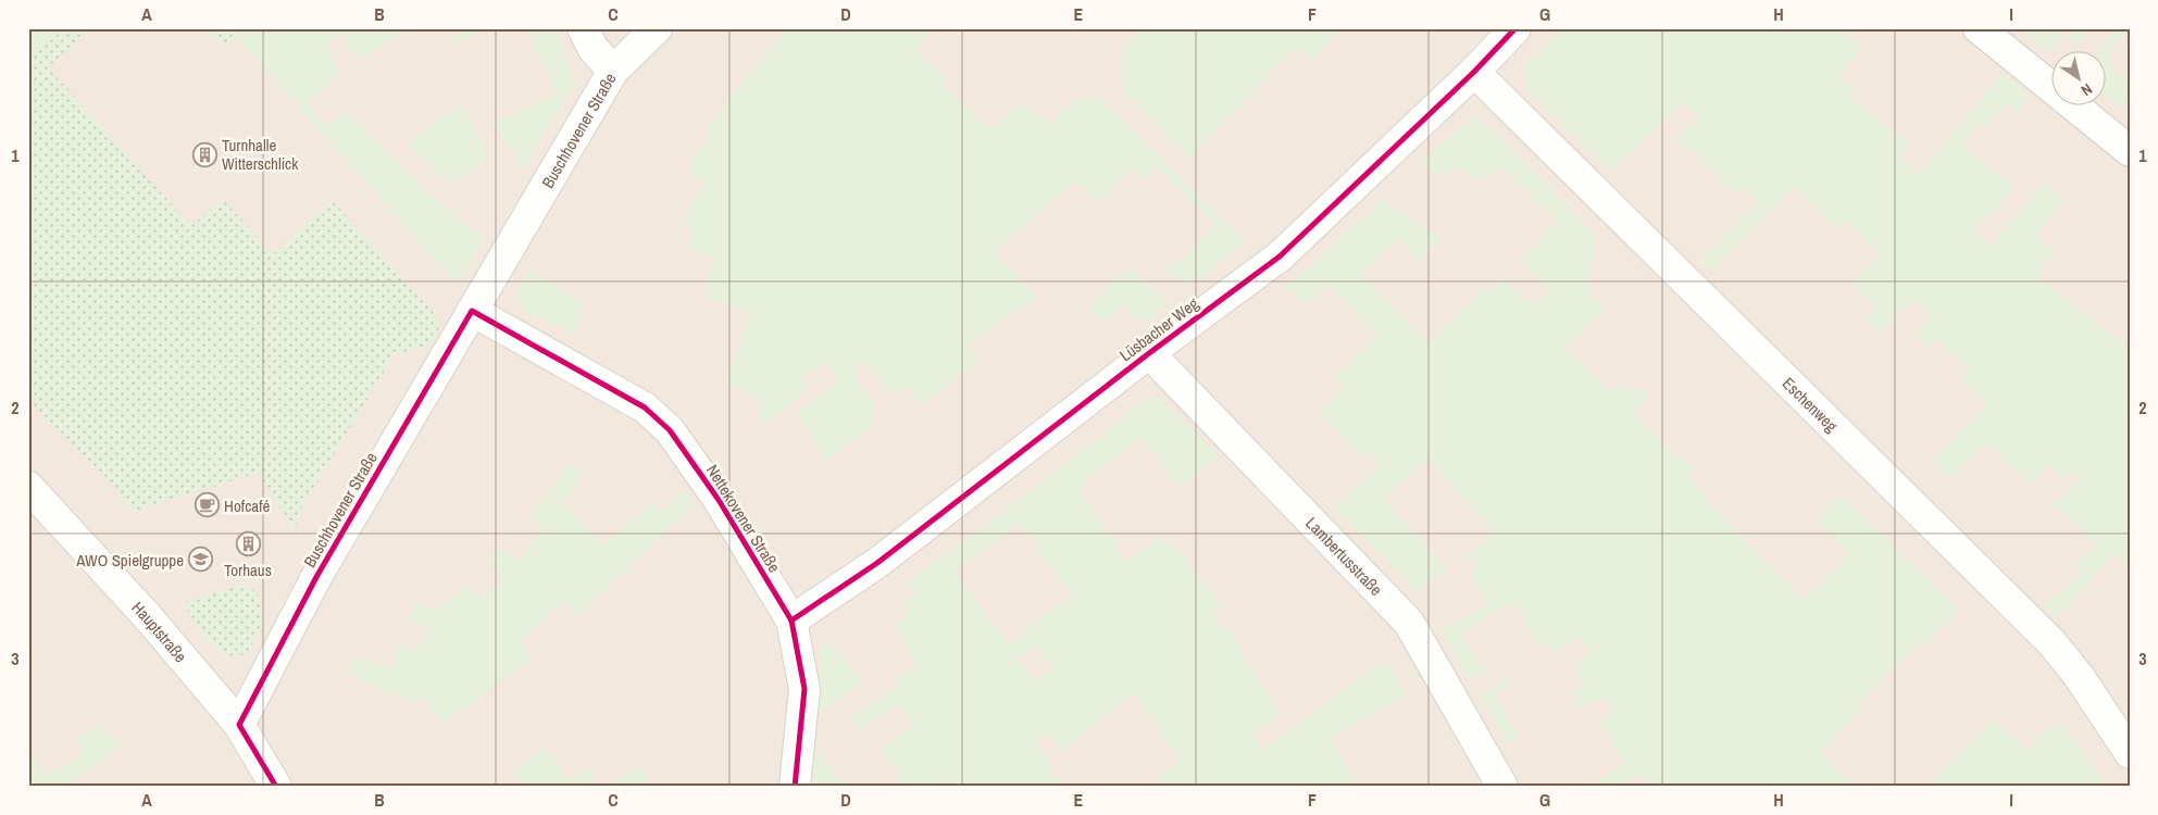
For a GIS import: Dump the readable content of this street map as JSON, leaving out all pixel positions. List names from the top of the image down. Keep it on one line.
{"streets":{"street":["Buschhovener Straße","Lüsbacher Weg","Eschenweg","Nettekovener Straße","Lambertusstraße","Hauptstraße"]},"crossings":[["Buschhovener Straße","Nettekovener Straße"],["Buschhovener Straße","Hauptstraße"],["Lüsbacher Weg","Eschenweg"],["Lüsbacher Weg","Nettekovener Straße"],["Lüsbacher Weg","Lambertusstraße"]],"places":{"building":["Turnhalle Witterschlick","Torhaus"],"cafe":["Hofcafé"],"school or university":["AWO Spielgruppe"]},"north":"bottom right","grid":{"columns":["A","B","C","D","E","F","G","H","I"],"rows":["1","2","3"]}}
